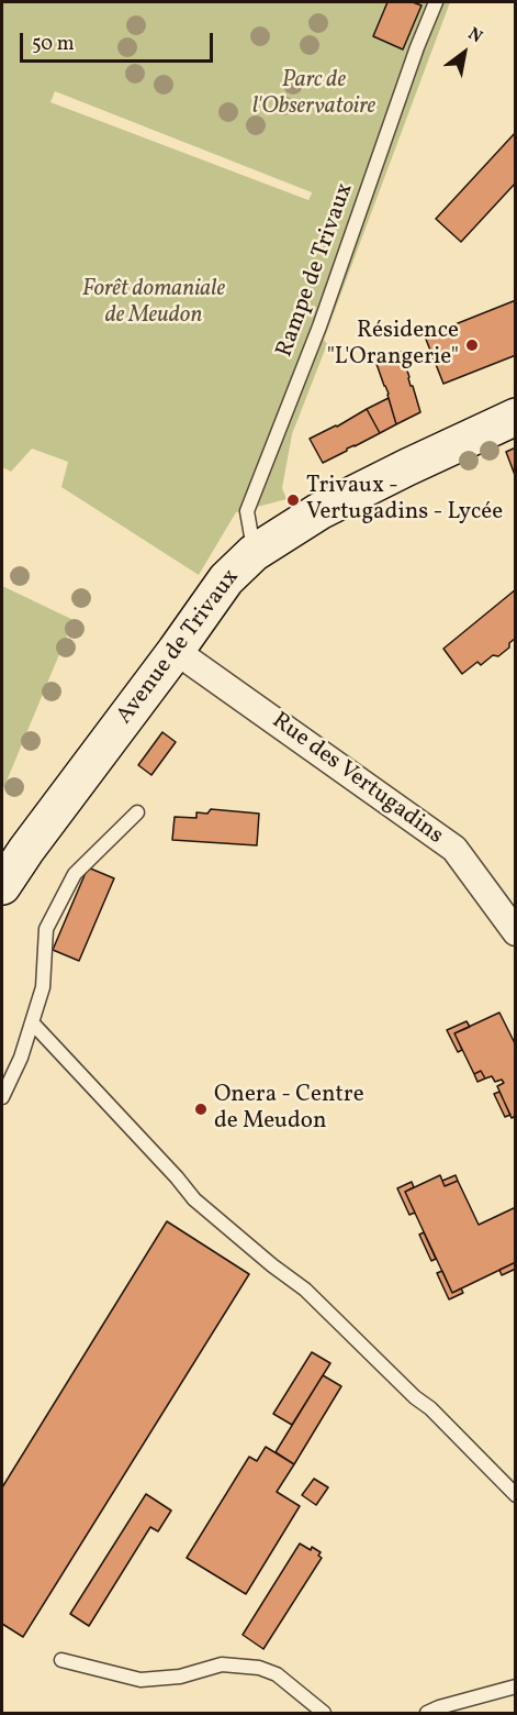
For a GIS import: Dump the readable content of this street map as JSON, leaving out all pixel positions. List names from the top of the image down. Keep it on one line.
{"streets":{"main road":["Avenue de Trivaux"],"street":["Rue des Vertugadins"],"lane":["Rampe de Trivaux"]},"crossings":[["Rampe de Trivaux","Avenue de Trivaux"],["Avenue de Trivaux","Rue des Vertugadins"]],"parks":["Parc de l'Observatoire","Forêt domaniale de Meudon"],"places":["Résidence \"L'Orangerie\"","Trivaux - Vertugadins - Lycée","Onera - Centre de Meudon"],"scale_bar":"50 m","north":"top right"}
